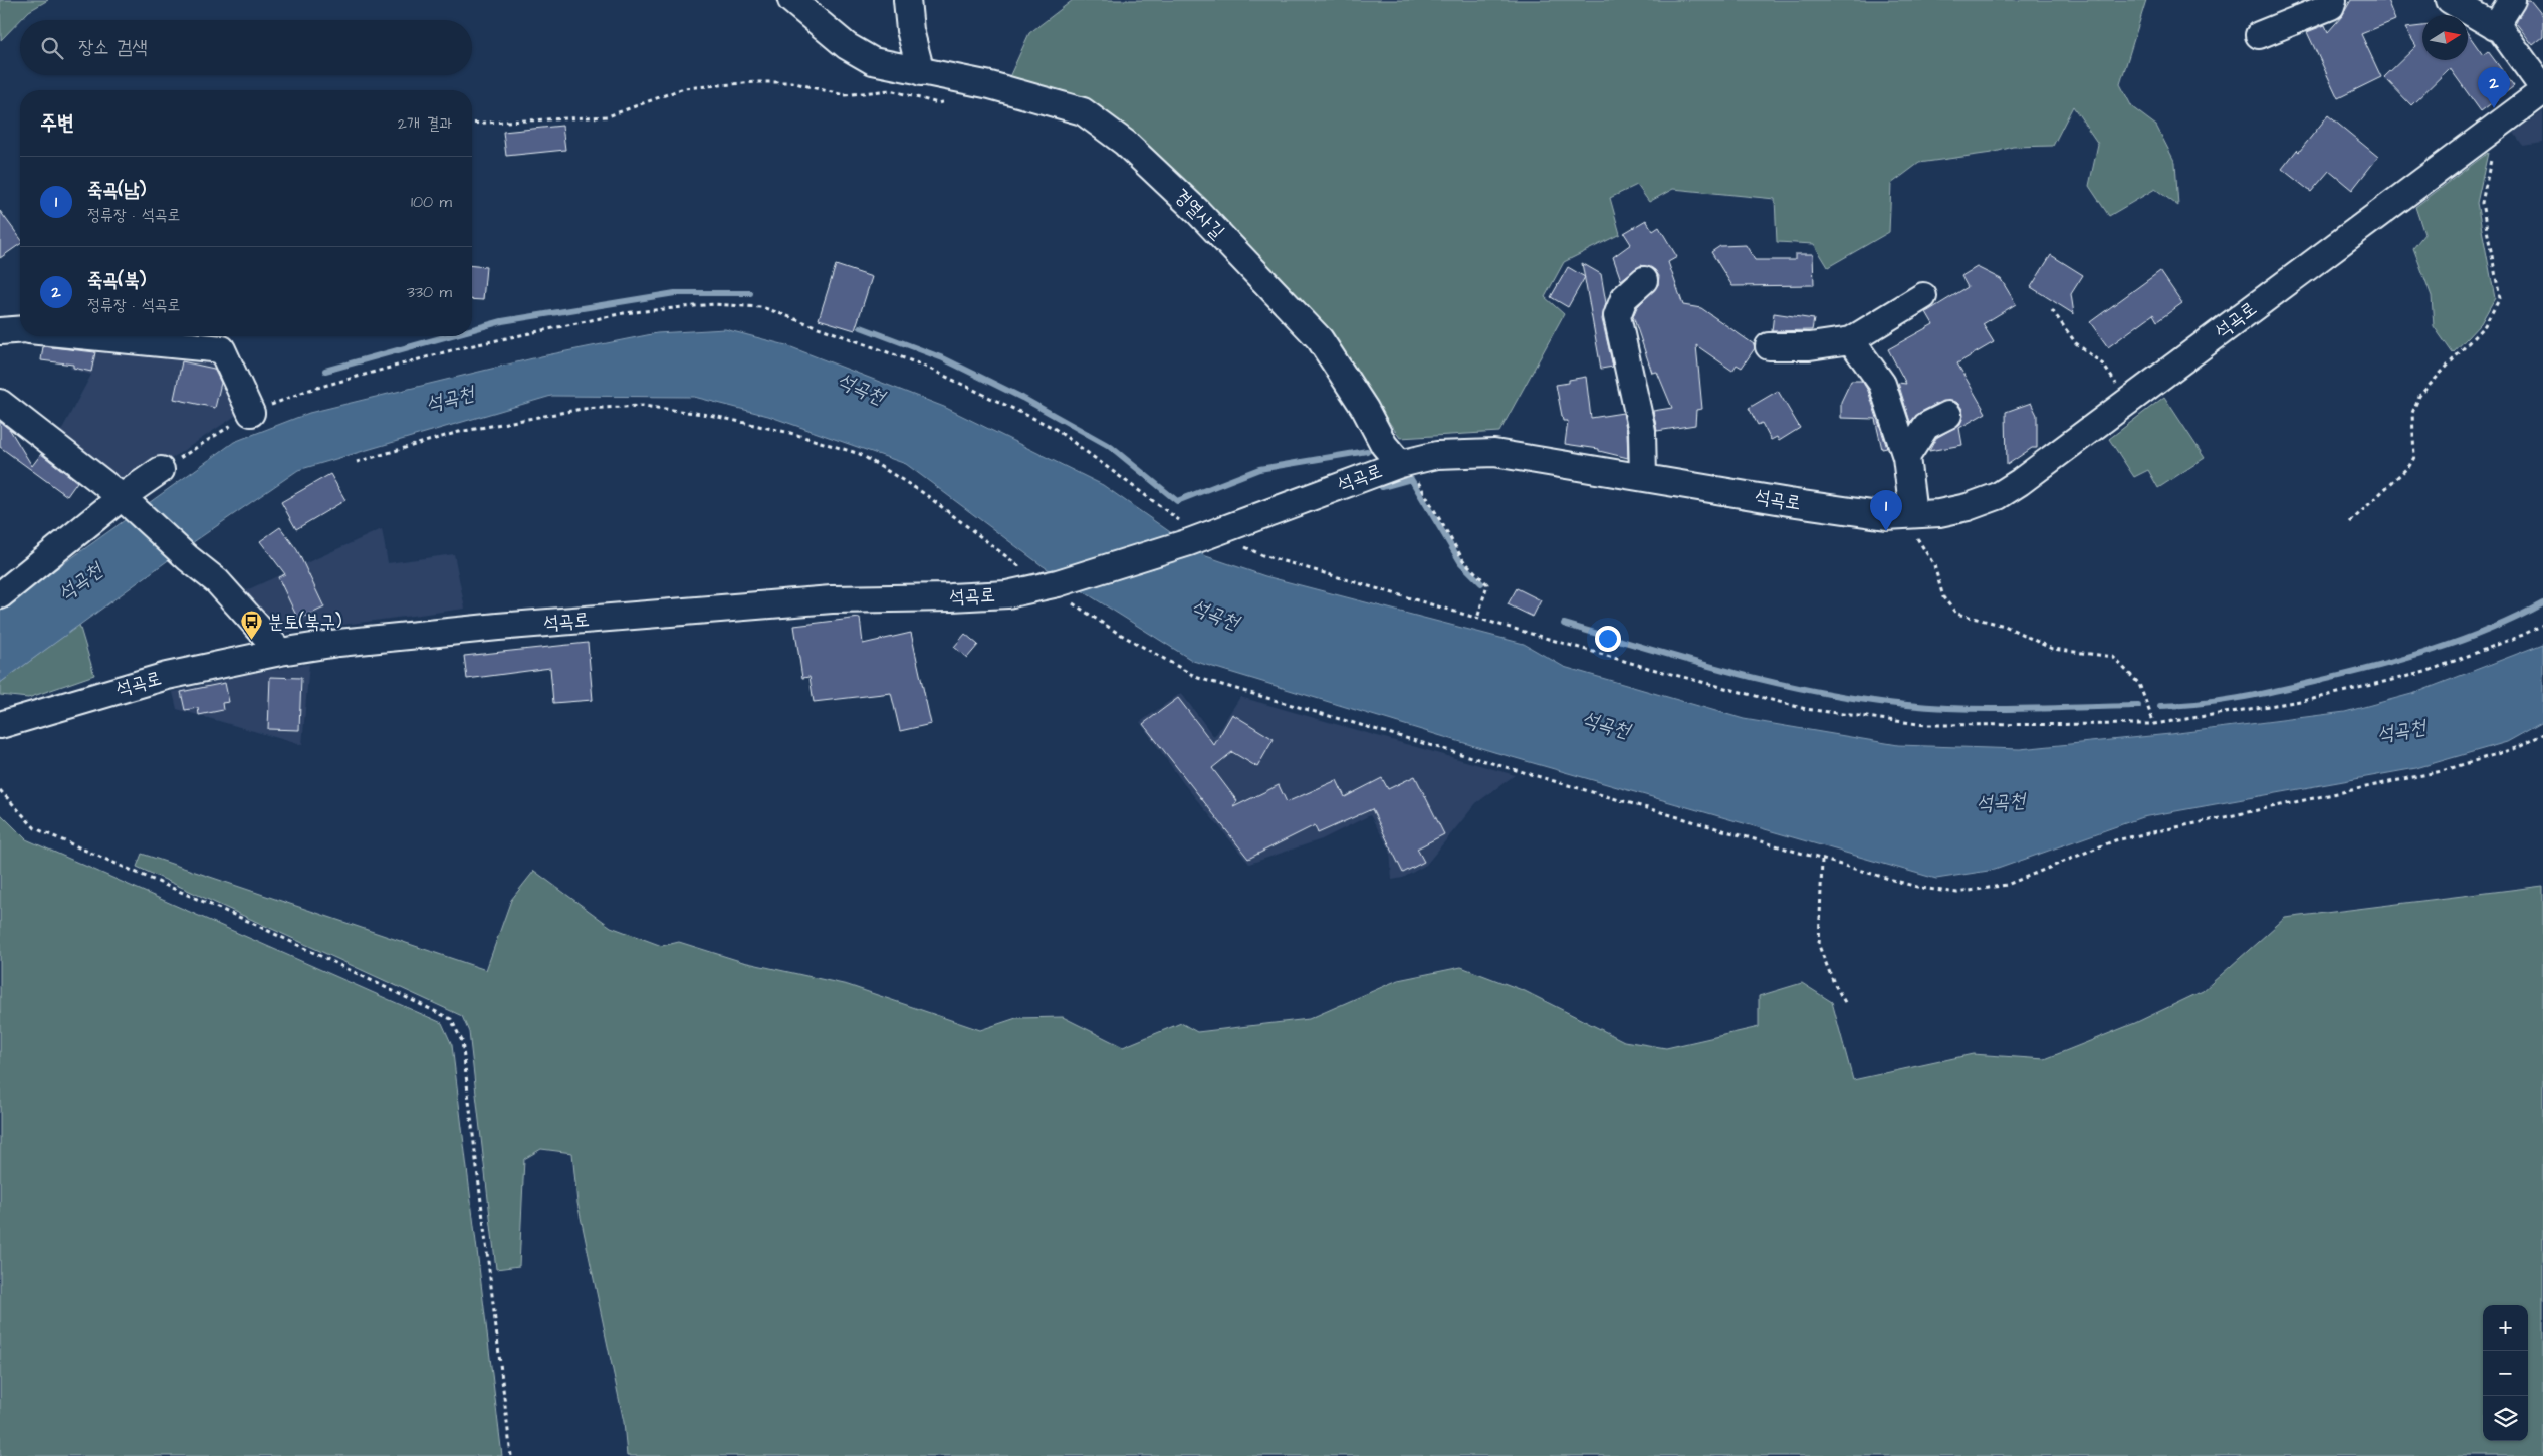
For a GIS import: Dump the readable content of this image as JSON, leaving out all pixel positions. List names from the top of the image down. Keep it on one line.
{"streets":{"street":["경열사길","석곡로"]},"crossings":[["경열사길","석곡로"]],"water":["석곡천"],"places":{"bus stop":["분토(북구)"]},"north":"right","page":{"search":"장소 검색","pins":["2","1"],"heading":["주변","2개 결과"],"list":[{"mark":"1","name":"죽곡(남)","note":"정류장 · 석곡로","value":"100 m"},{"mark":"2","name":"죽곡(북)","note":"정류장 · 석곡로","value":"330 m"}],"map_buttons":["+","−"]}}
